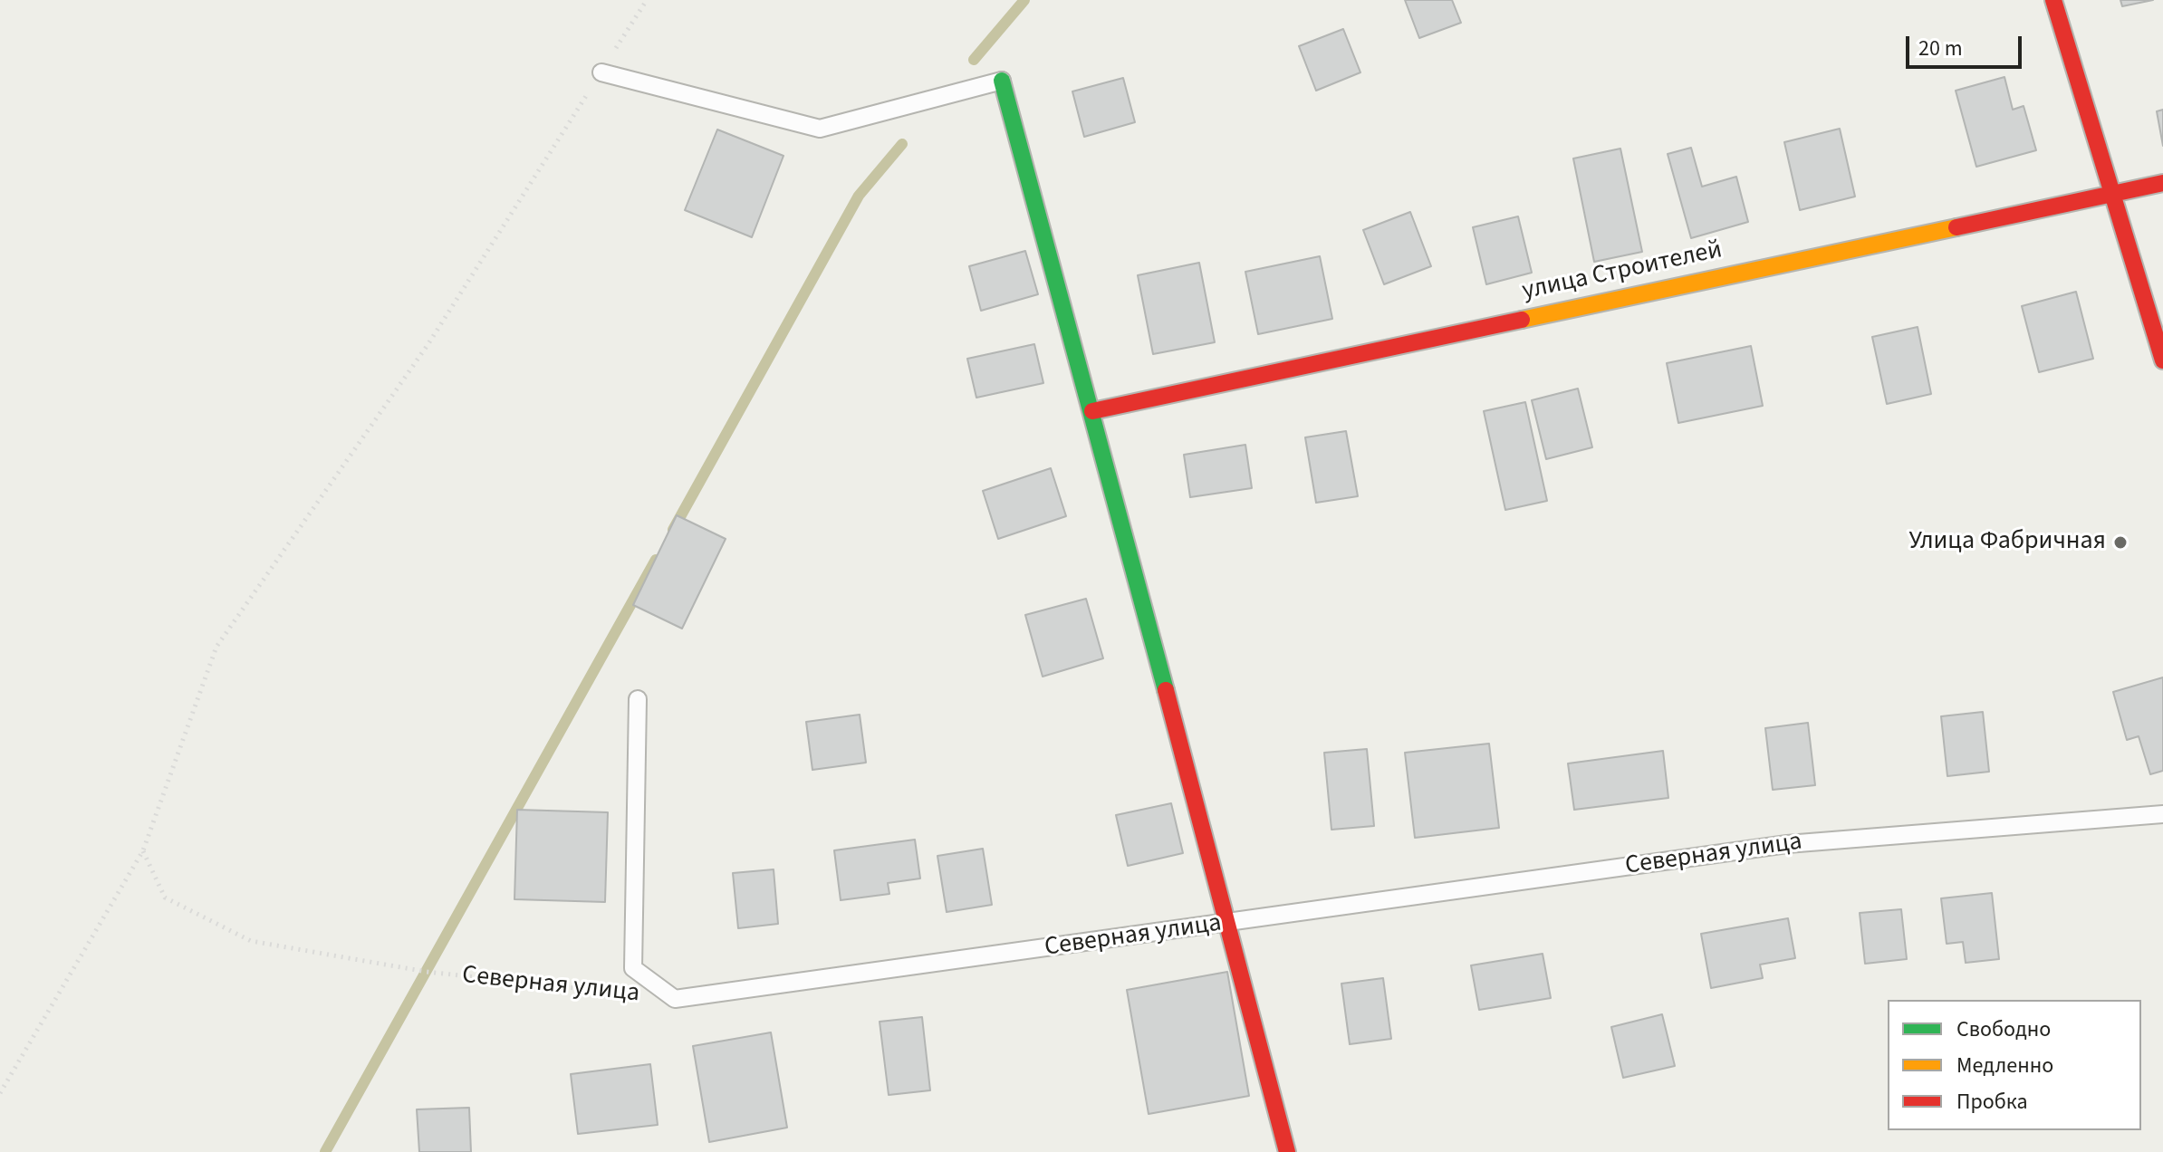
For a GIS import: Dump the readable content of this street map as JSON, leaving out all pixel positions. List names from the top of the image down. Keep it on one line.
{"streets":{"street":["улица Строителей"],"lane":["Северная улица"]},"places":["Улица Фабричная"],"legend":["Свободно","Медленно","Пробка"],"scale_bar":"20 m"}
